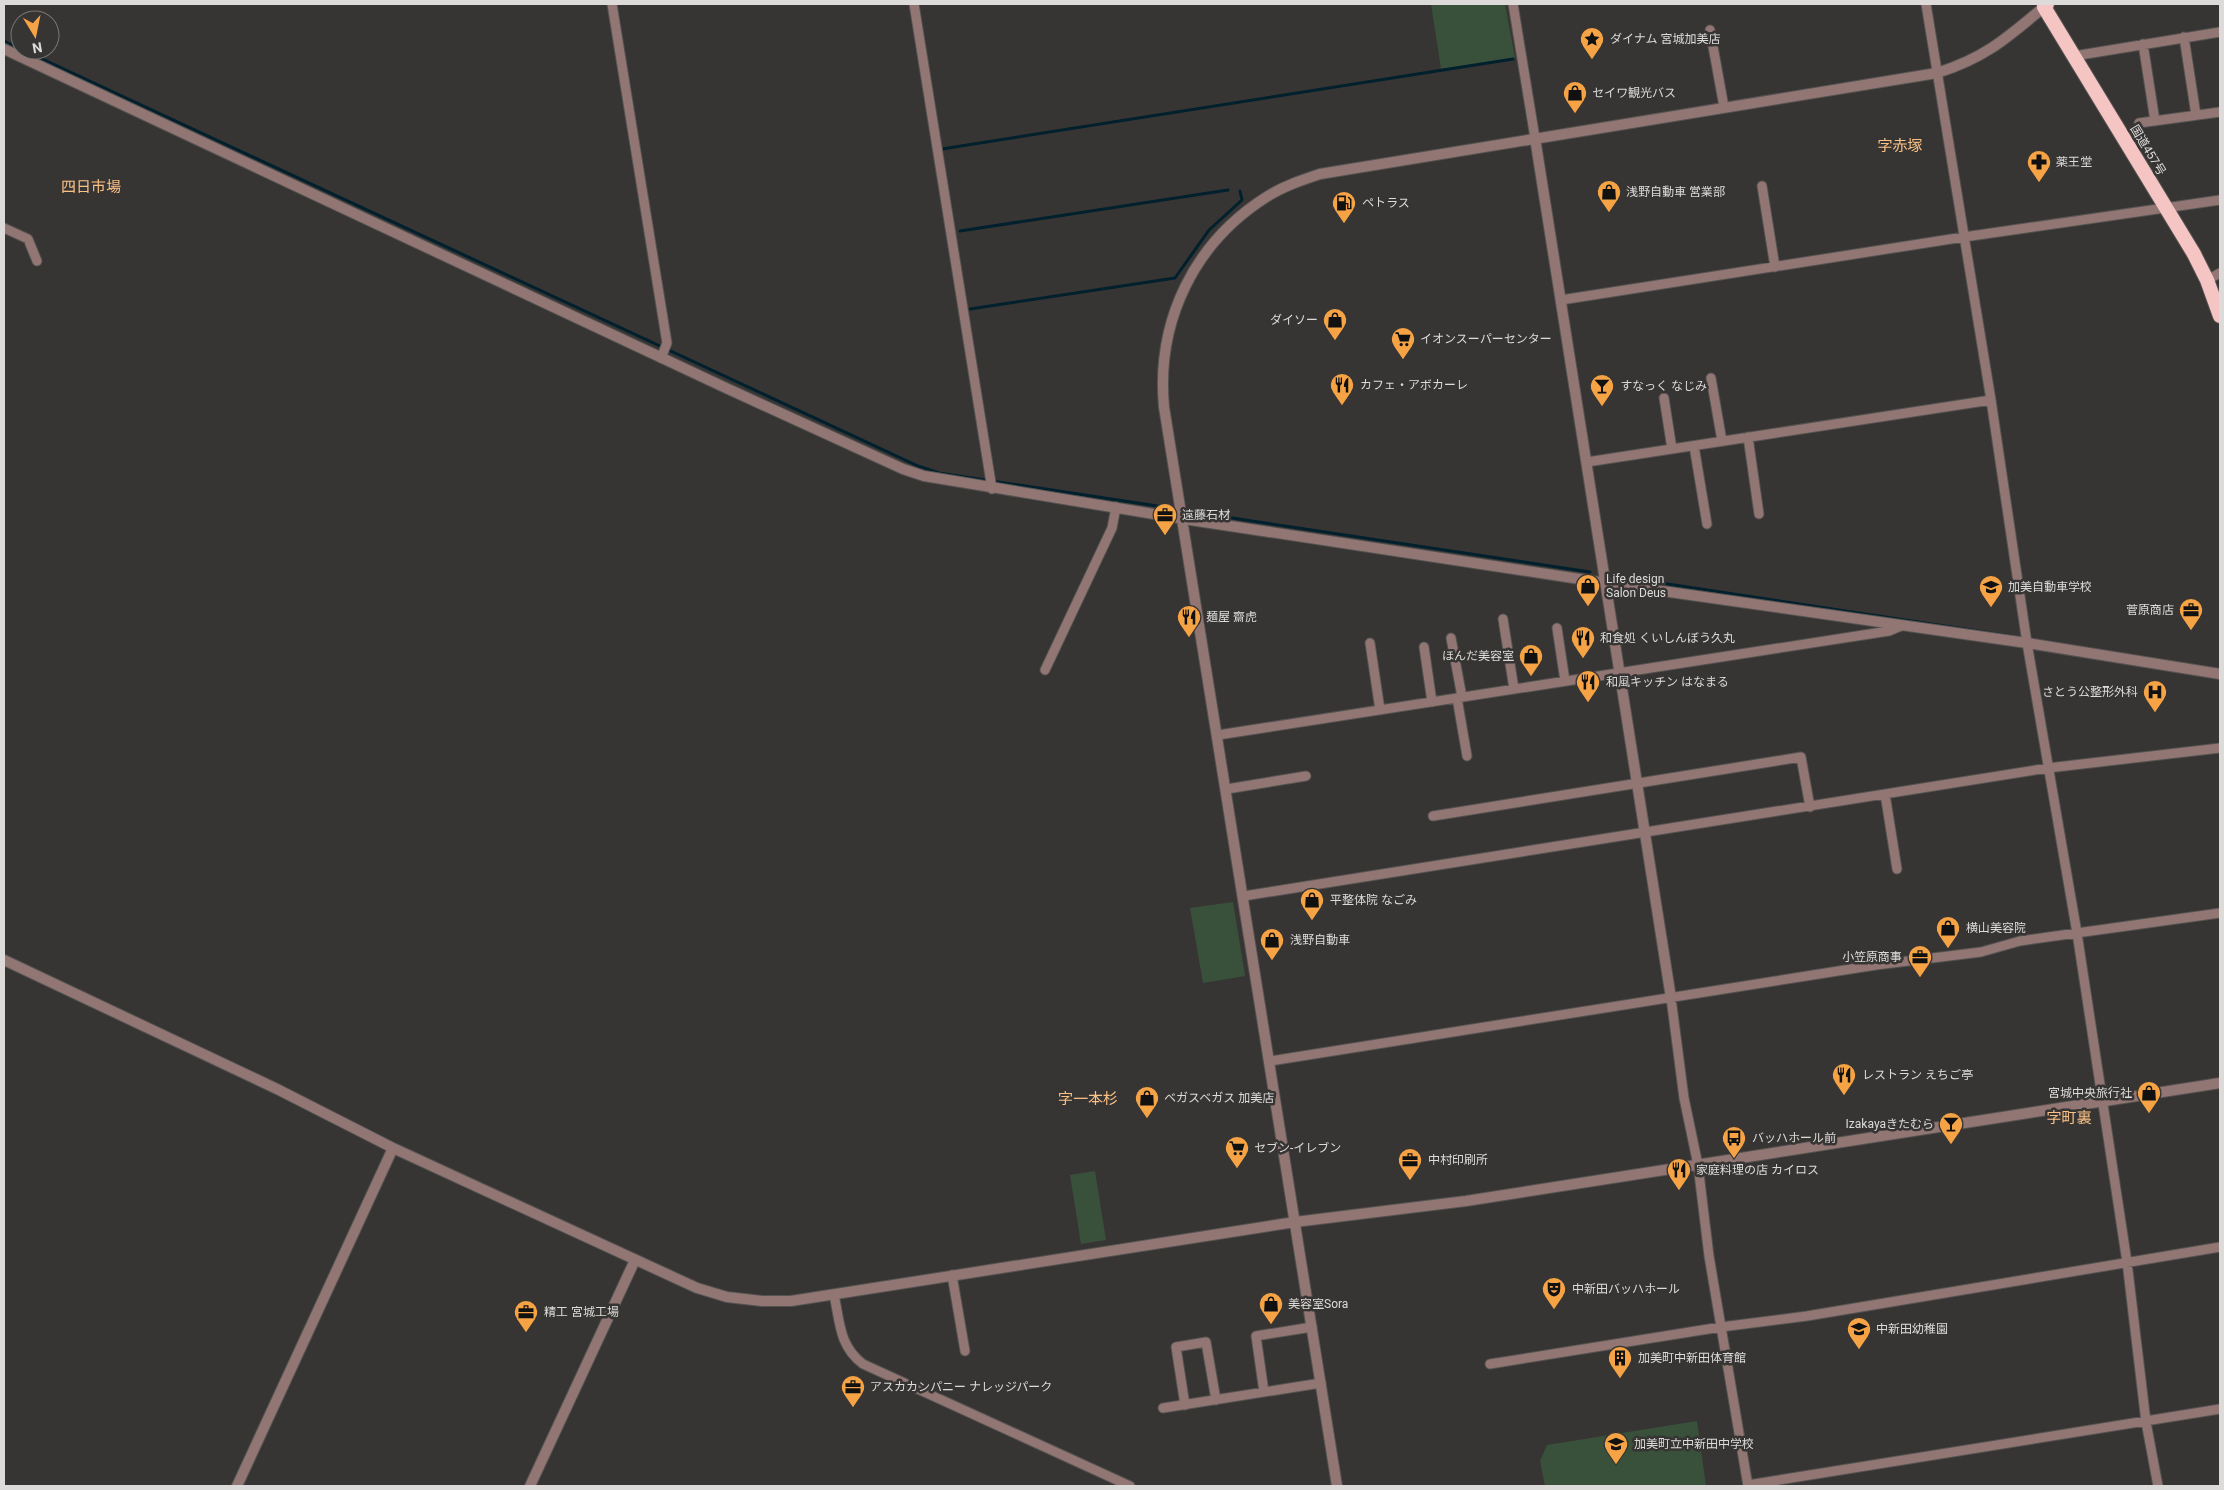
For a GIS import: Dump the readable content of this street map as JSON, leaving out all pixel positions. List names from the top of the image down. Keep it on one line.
{"streets":{"highway":["国道457号"]},"districts":["字赤塚","四日市場","字一本杉","字町裏"],"places":{"place":["ダイナム 宮城加美店"],"shop":["セイワ観光バス","浅野自動車 営業部","ダイソー","Life design Salon Deus","ほんだ美容室","平整体院 なごみ","横山美容院","浅野自動車","宮城中央旅行社","ベガスベガス 加美店","美容室Sora"],"pharmacy":["薬王堂"],"fuel station":["ペトラス"],"supermarket":["イオンスーパーセンター","セブン-イレブン"],"restaurant":["カフェ・アボカーレ","麺屋 齋虎","和食処 くいしんぼう久丸","和風キッチン はなまる","レストラン えちご亭","家庭料理の店 カイロス"],"bar":["すなっく なじみ","Izakayaきたむら"],"office":["遠藤石材","菅原商店","小笠原商事","中村印刷所","精工 宮城工場","アスカカンパニー ナレッジパーク"],"school or university":["加美自動車学校","中新田幼稚園","加美町立中新田中学校"],"hospital":["さとう公整形外科"],"bus stop":["バッハホール前"],"theatre":["中新田バッハホール"],"building":["加美町中新田体育館"]},"north":"bottom"}
